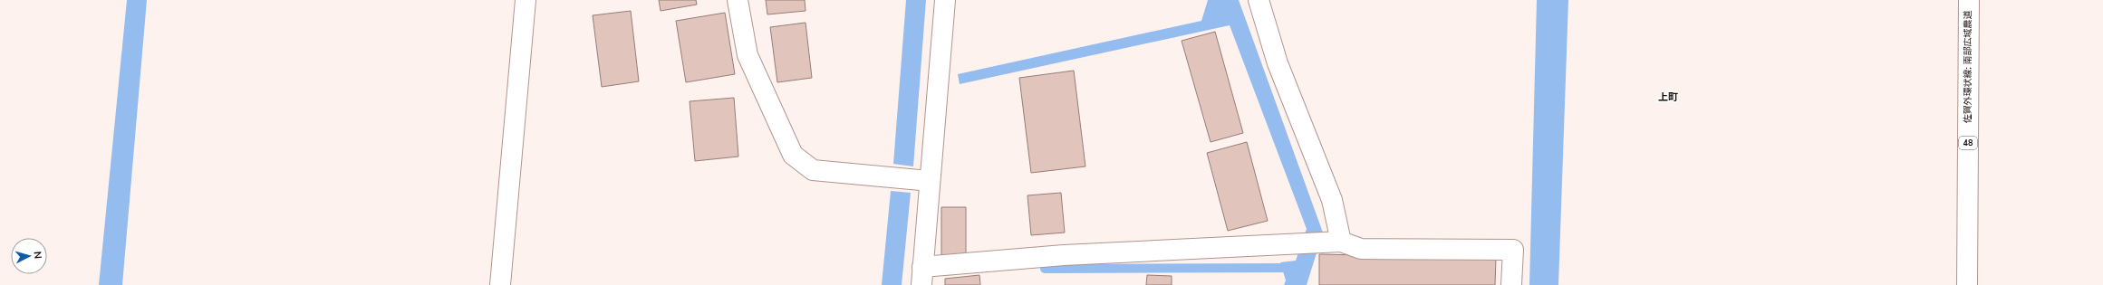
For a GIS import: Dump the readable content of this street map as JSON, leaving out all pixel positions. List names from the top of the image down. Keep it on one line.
{"streets":{"street":["佐賀外環状線; 南部広域農道","48"]},"districts":["上町"],"north":"right"}
